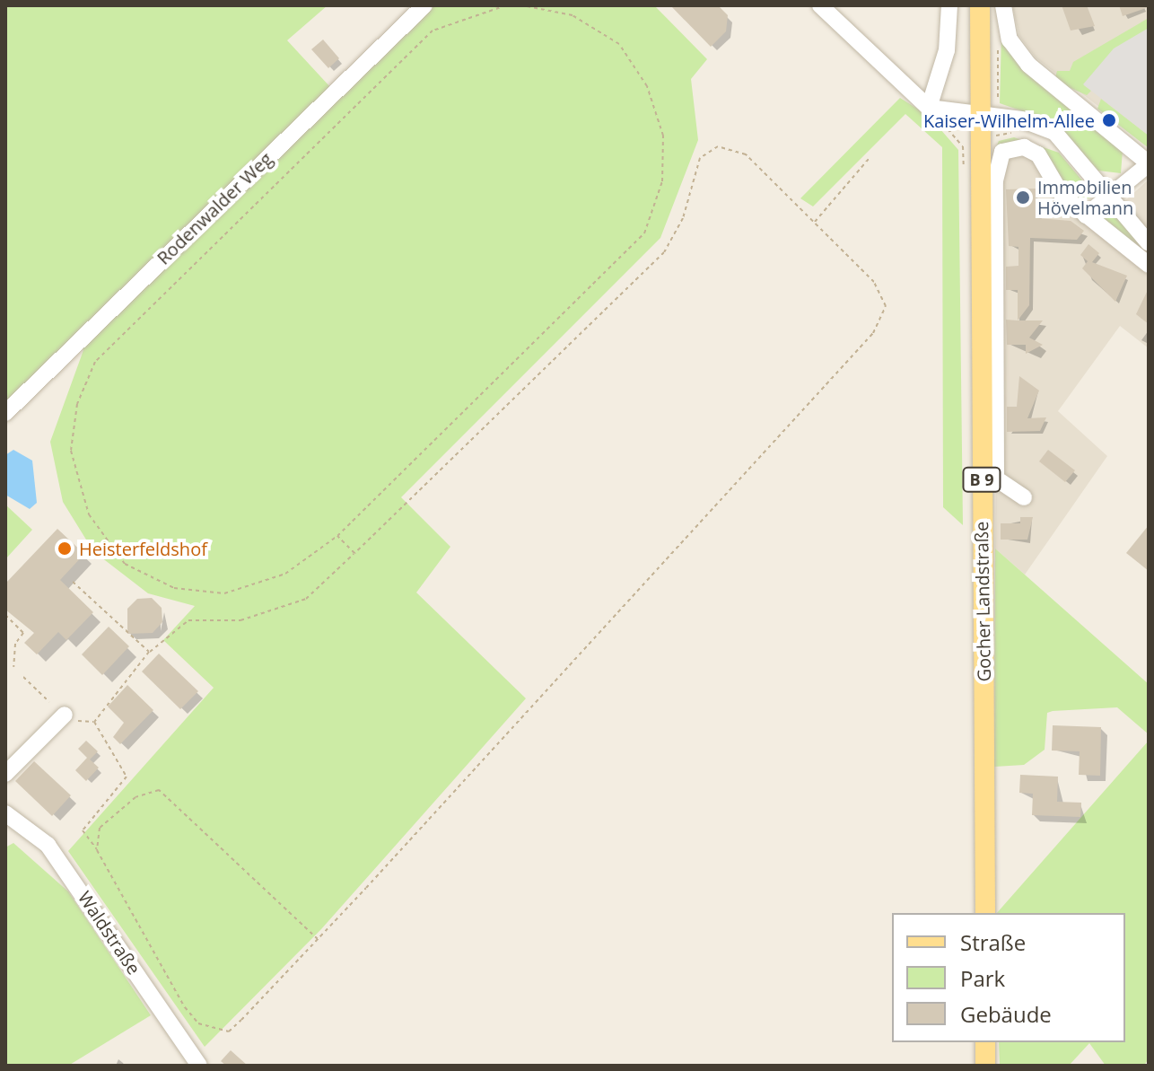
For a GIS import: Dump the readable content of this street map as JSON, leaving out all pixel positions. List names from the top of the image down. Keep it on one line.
{"streets":{"main road":["B 9","Gocher Landstraße"],"street":["Rodenwalder Weg","Waldstraße"]},"places":["Kaiser-Wilhelm-Allee","Immobilien Hövelmann","Heisterfeldshof"],"legend":["Straße","Park","Gebäude"]}
